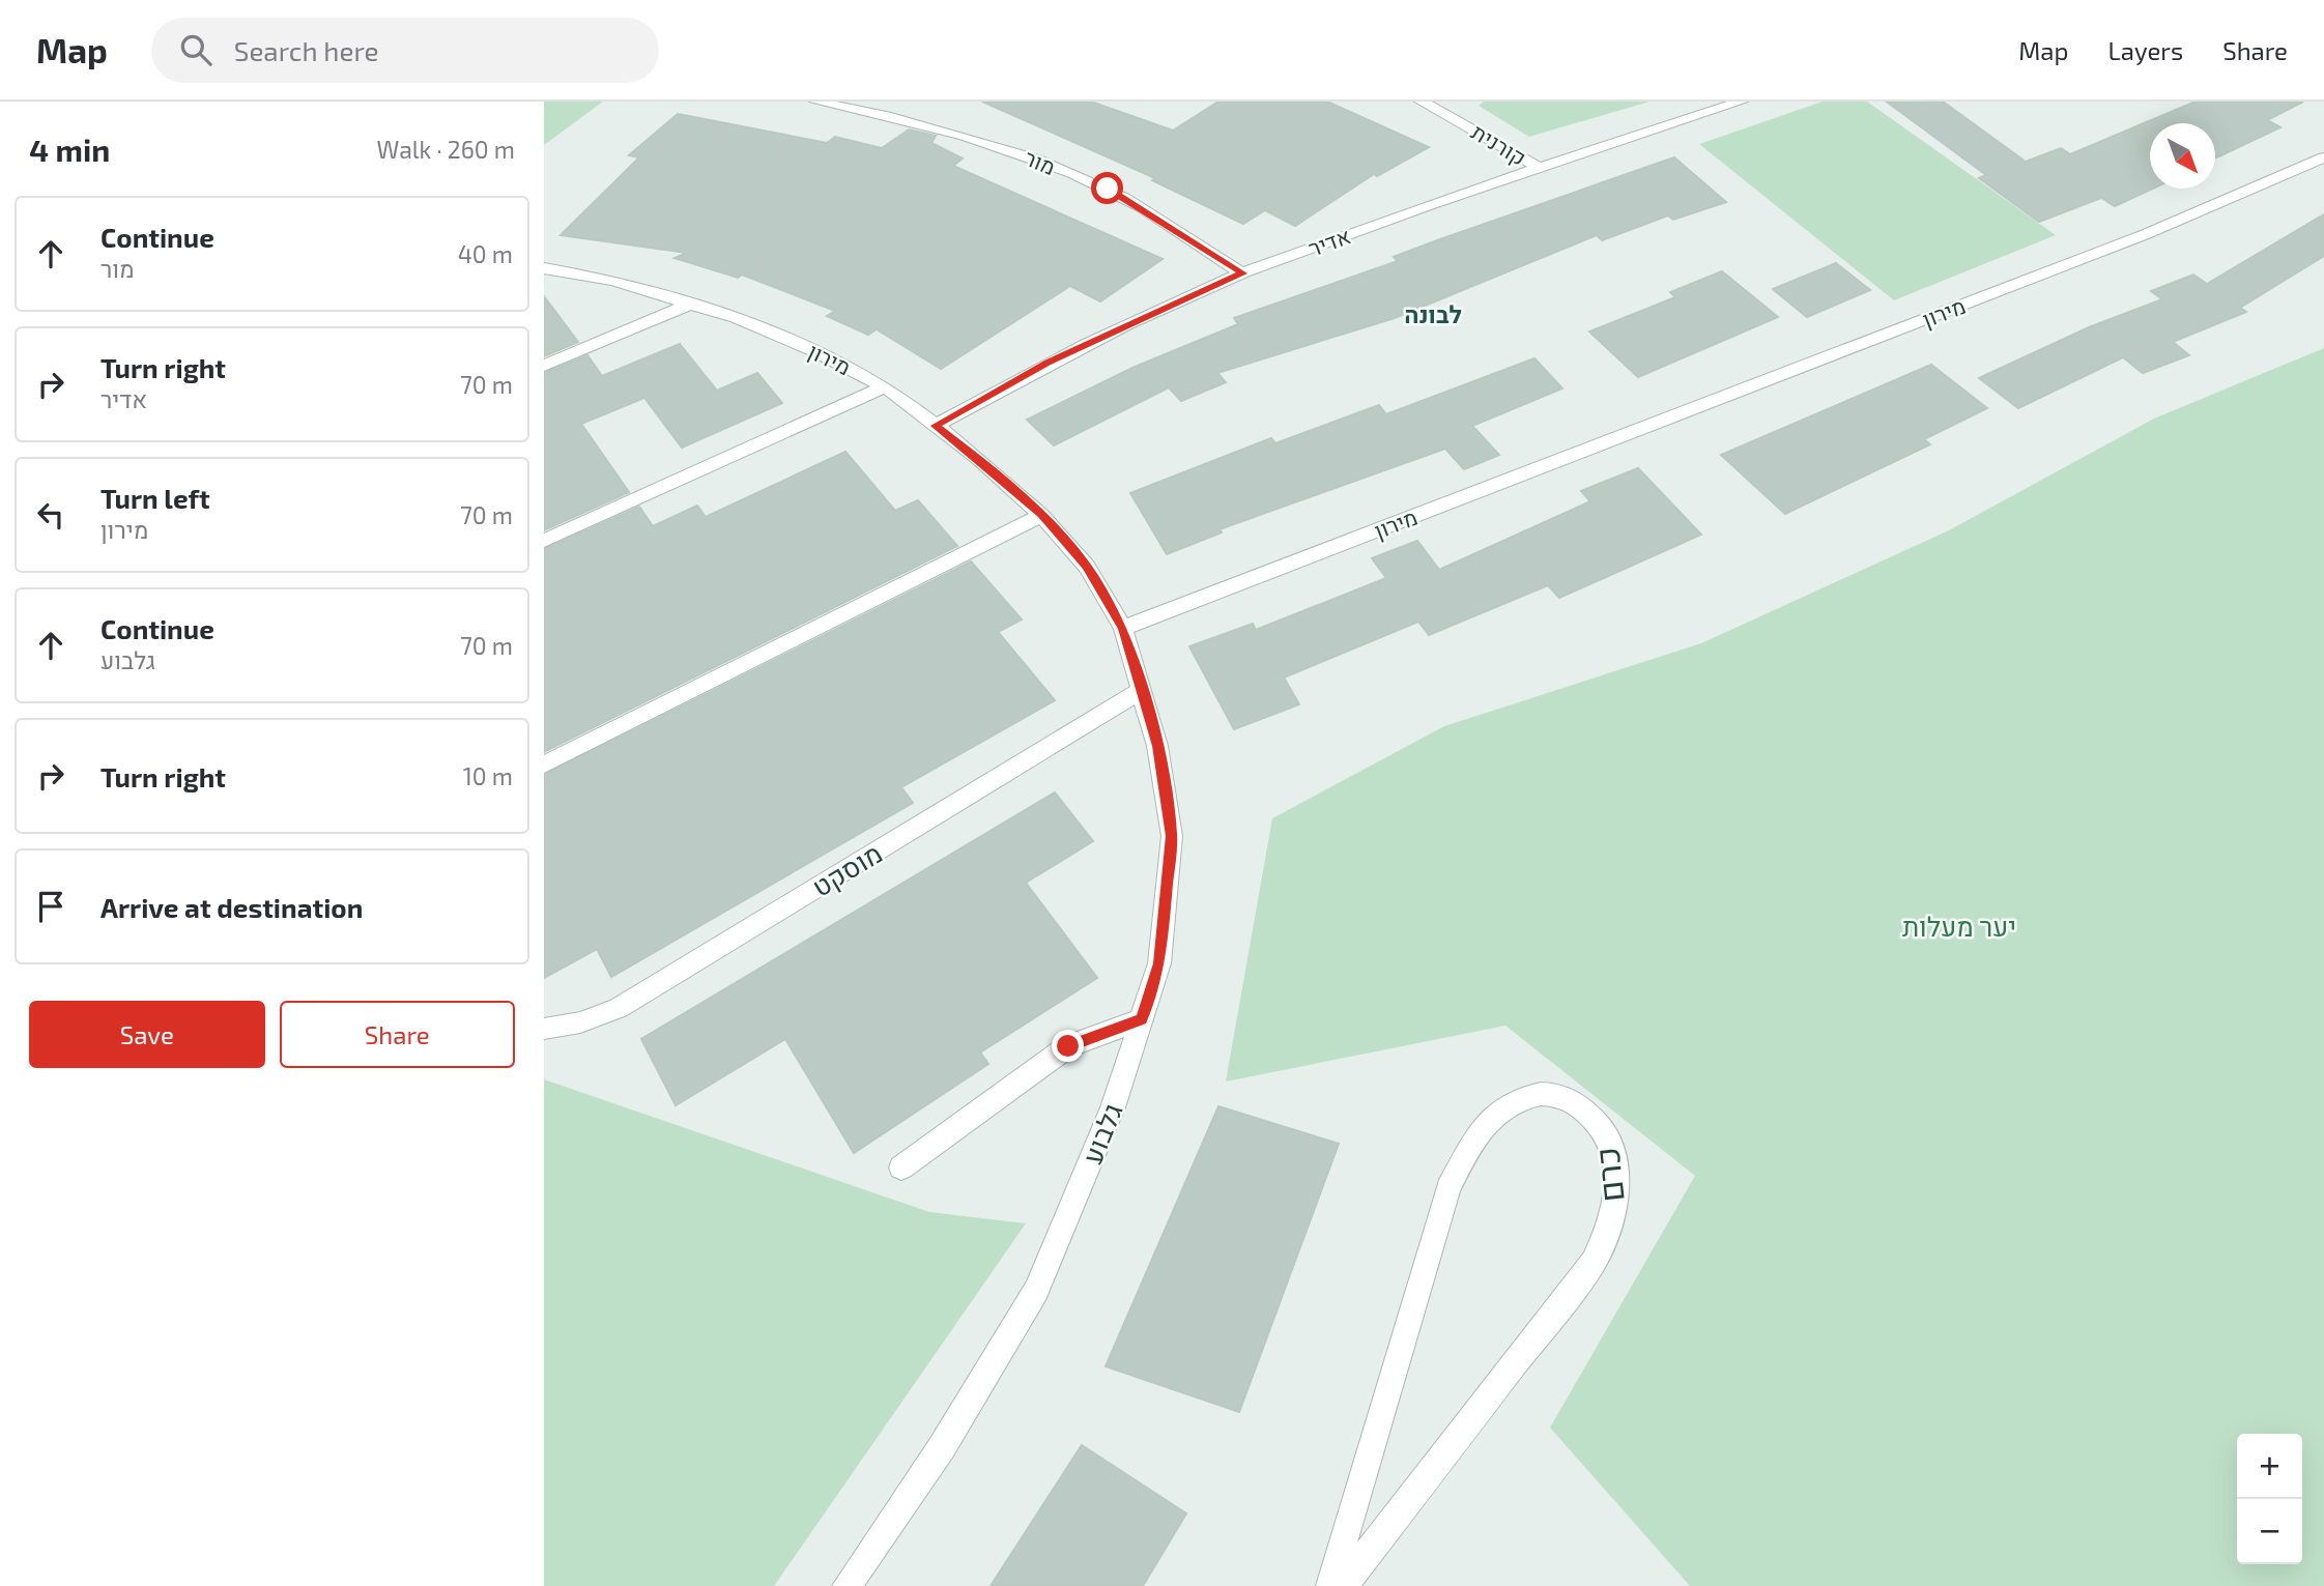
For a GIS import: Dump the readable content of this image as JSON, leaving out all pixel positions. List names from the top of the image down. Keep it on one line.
{"streets":{"street":["קורנית","מור","אדיר","מירון","מוסקט","גלבוע","כרם"]},"crossings":[["קורנית","אדיר"],["מור","אדיר"],["אדיר","מירון"],["מירון","גלבוע"],["מוסקט","גלבוע"]],"districts":["לבונה"],"parks":["יער מעלות"],"north":"bottom right","page":{"header":"Map","search":"Search here","nav":["Map","Layers","Share"],"heading":["4 min","Walk · 260 m"],"list":[["Continue","מור","40 m"],["Turn right","אדיר","70 m"],["Turn left","מירון","70 m"],["Continue","גלבוע","70 m"],["Turn right","10 m"],"Arrive at destination"],"buttons":["Save","Share"],"map_buttons":["+","−"]}}
